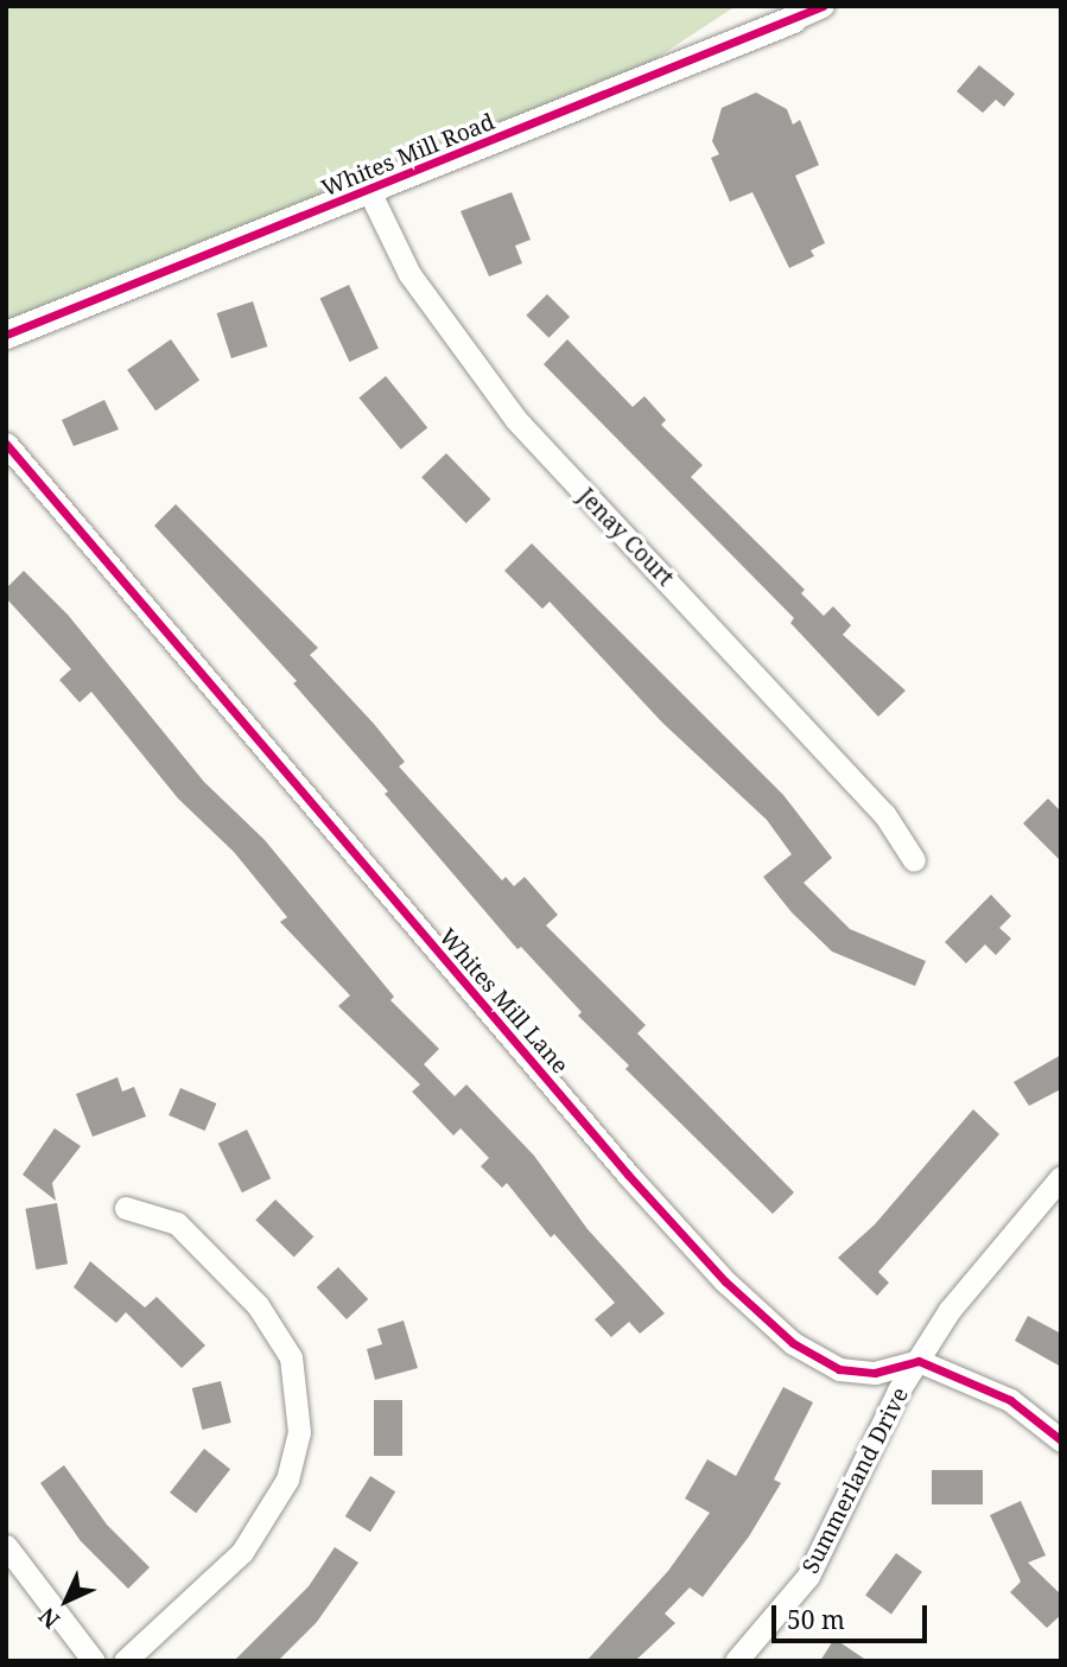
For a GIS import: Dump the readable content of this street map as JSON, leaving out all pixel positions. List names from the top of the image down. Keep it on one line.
{"streets":{"street":["Whites Mill Road","Jenay Court","Whites Mill Lane","Summerland Drive"]},"crossings":[["Whites Mill Road","Jenay Court"],["Whites Mill Lane","Summerland Drive"]],"scale_bar":"50 m","north":"bottom left"}
